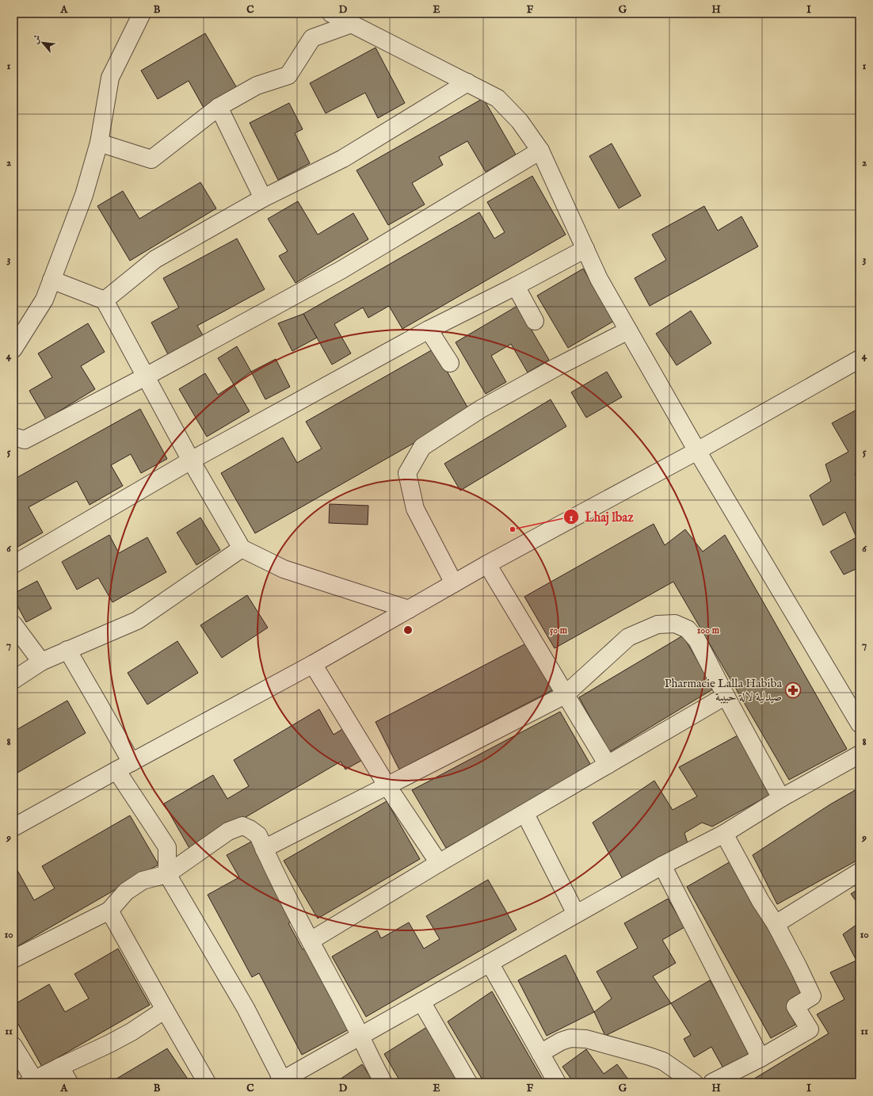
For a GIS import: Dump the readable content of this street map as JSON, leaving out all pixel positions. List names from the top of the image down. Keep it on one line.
{"places":{"other":["Lhaj lbaz"],"pharmacy":["Pharmacie Lalla Habiba صيدلية لالة حبيبة"]},"north":"top left","grid":{"columns":["A","B","C","D","E","F","G","H","I"],"rows":["1","2","3","4","5","6","7","8","9","10","11"]},"rings":["50 m","100 m"]}
